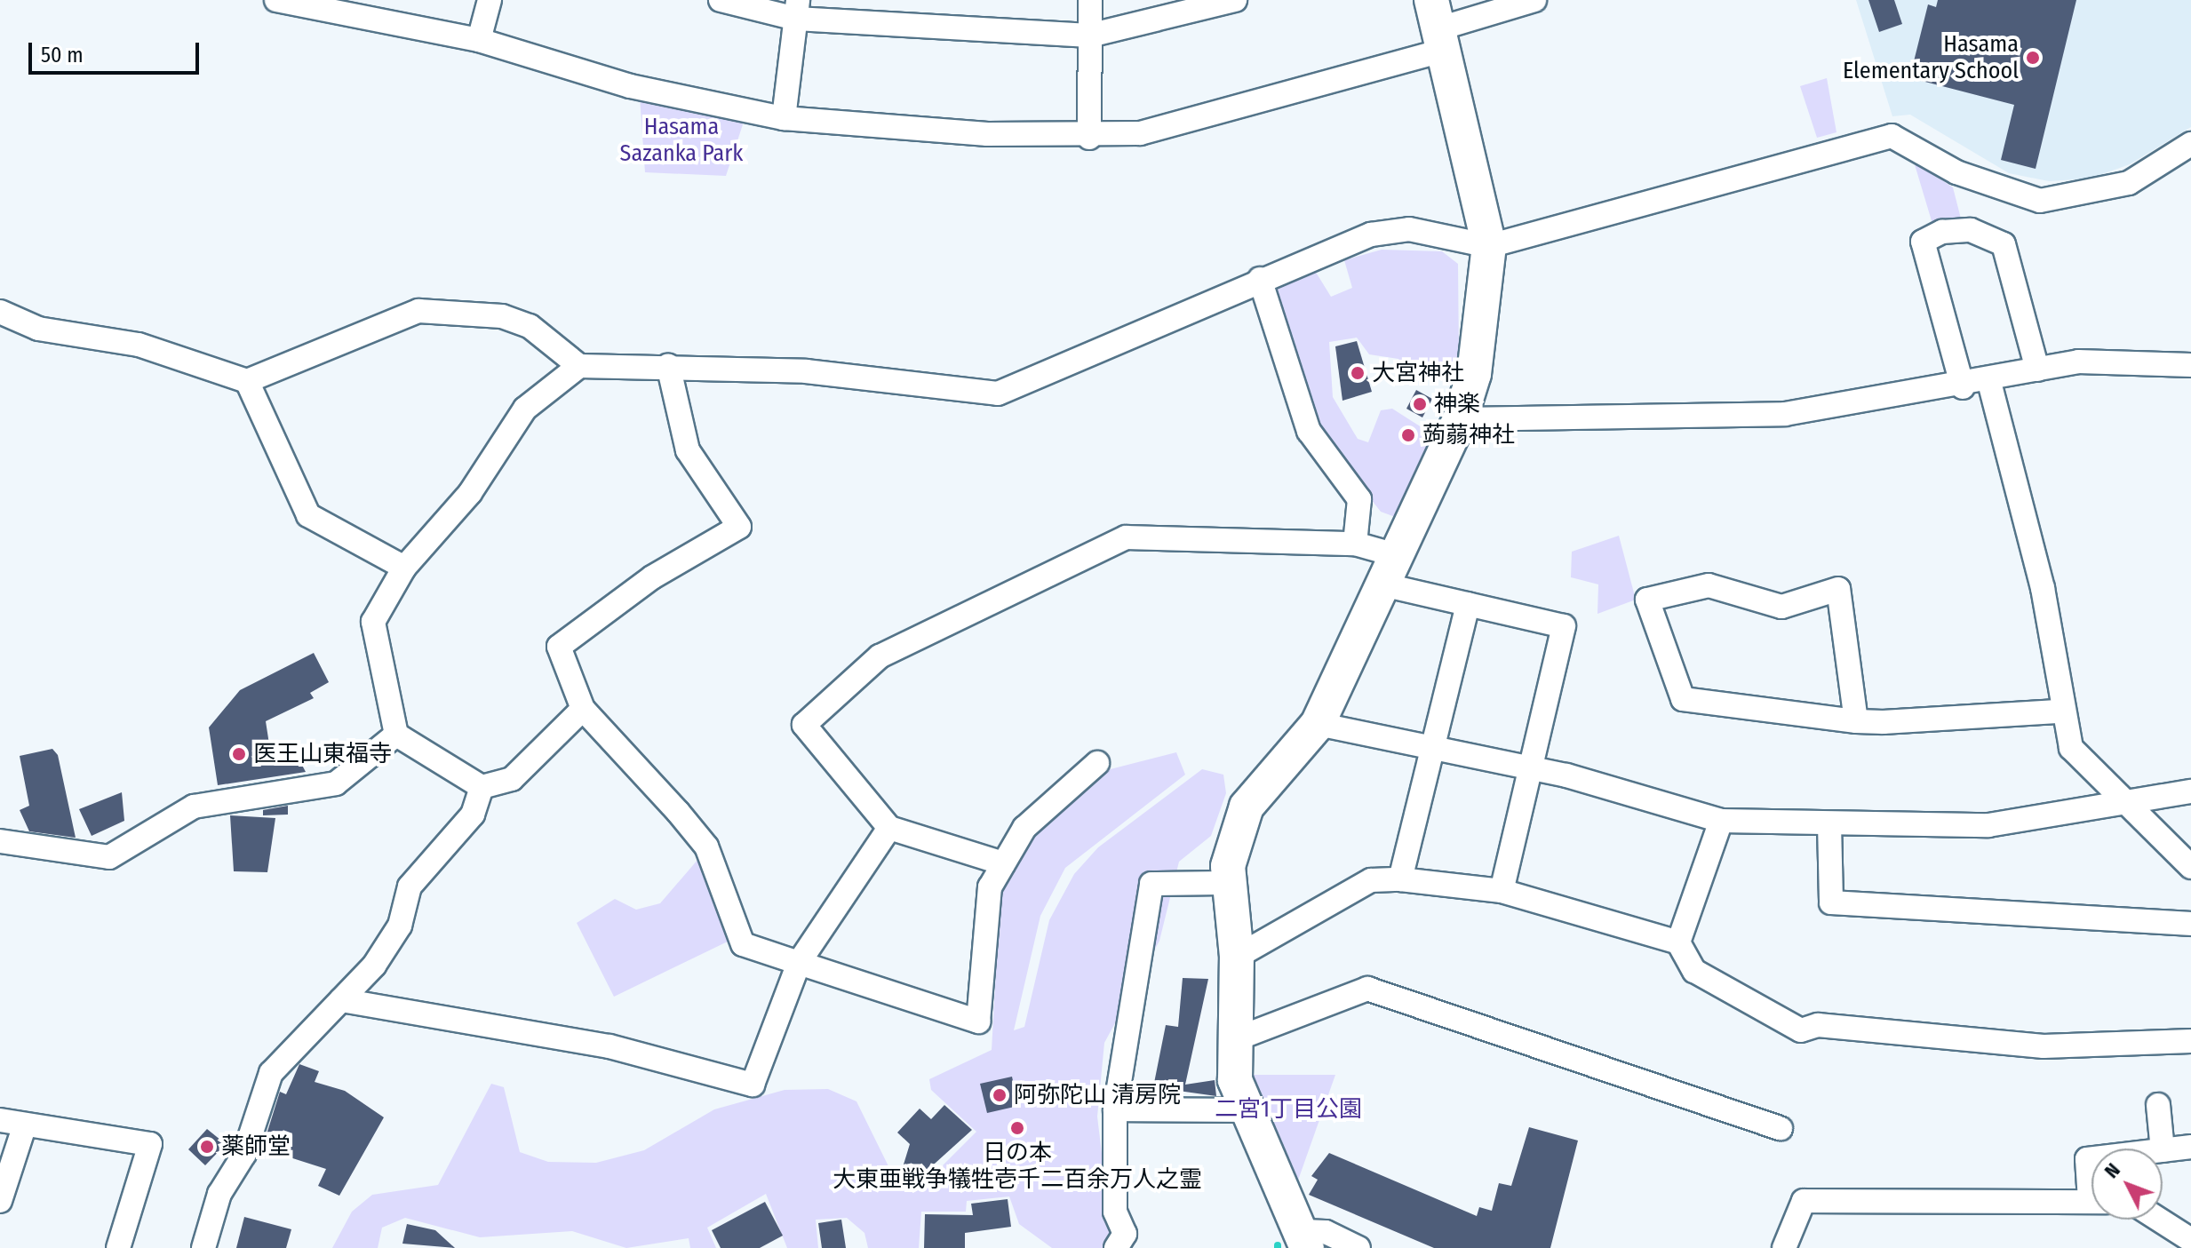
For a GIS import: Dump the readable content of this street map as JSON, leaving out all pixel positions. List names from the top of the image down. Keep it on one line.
{"parks":["Hasama Sazanka Park","二宮1丁目公園"],"places":["Hasama Elementary School","大宮神社","神楽","蒟蒻神社","医王山東福寺","阿弥陀山 清房院","日の本 大東亜戦争犠牲壱千二百余万人之霊","薬師堂"],"scale_bar":"50 m","north":"top left"}
